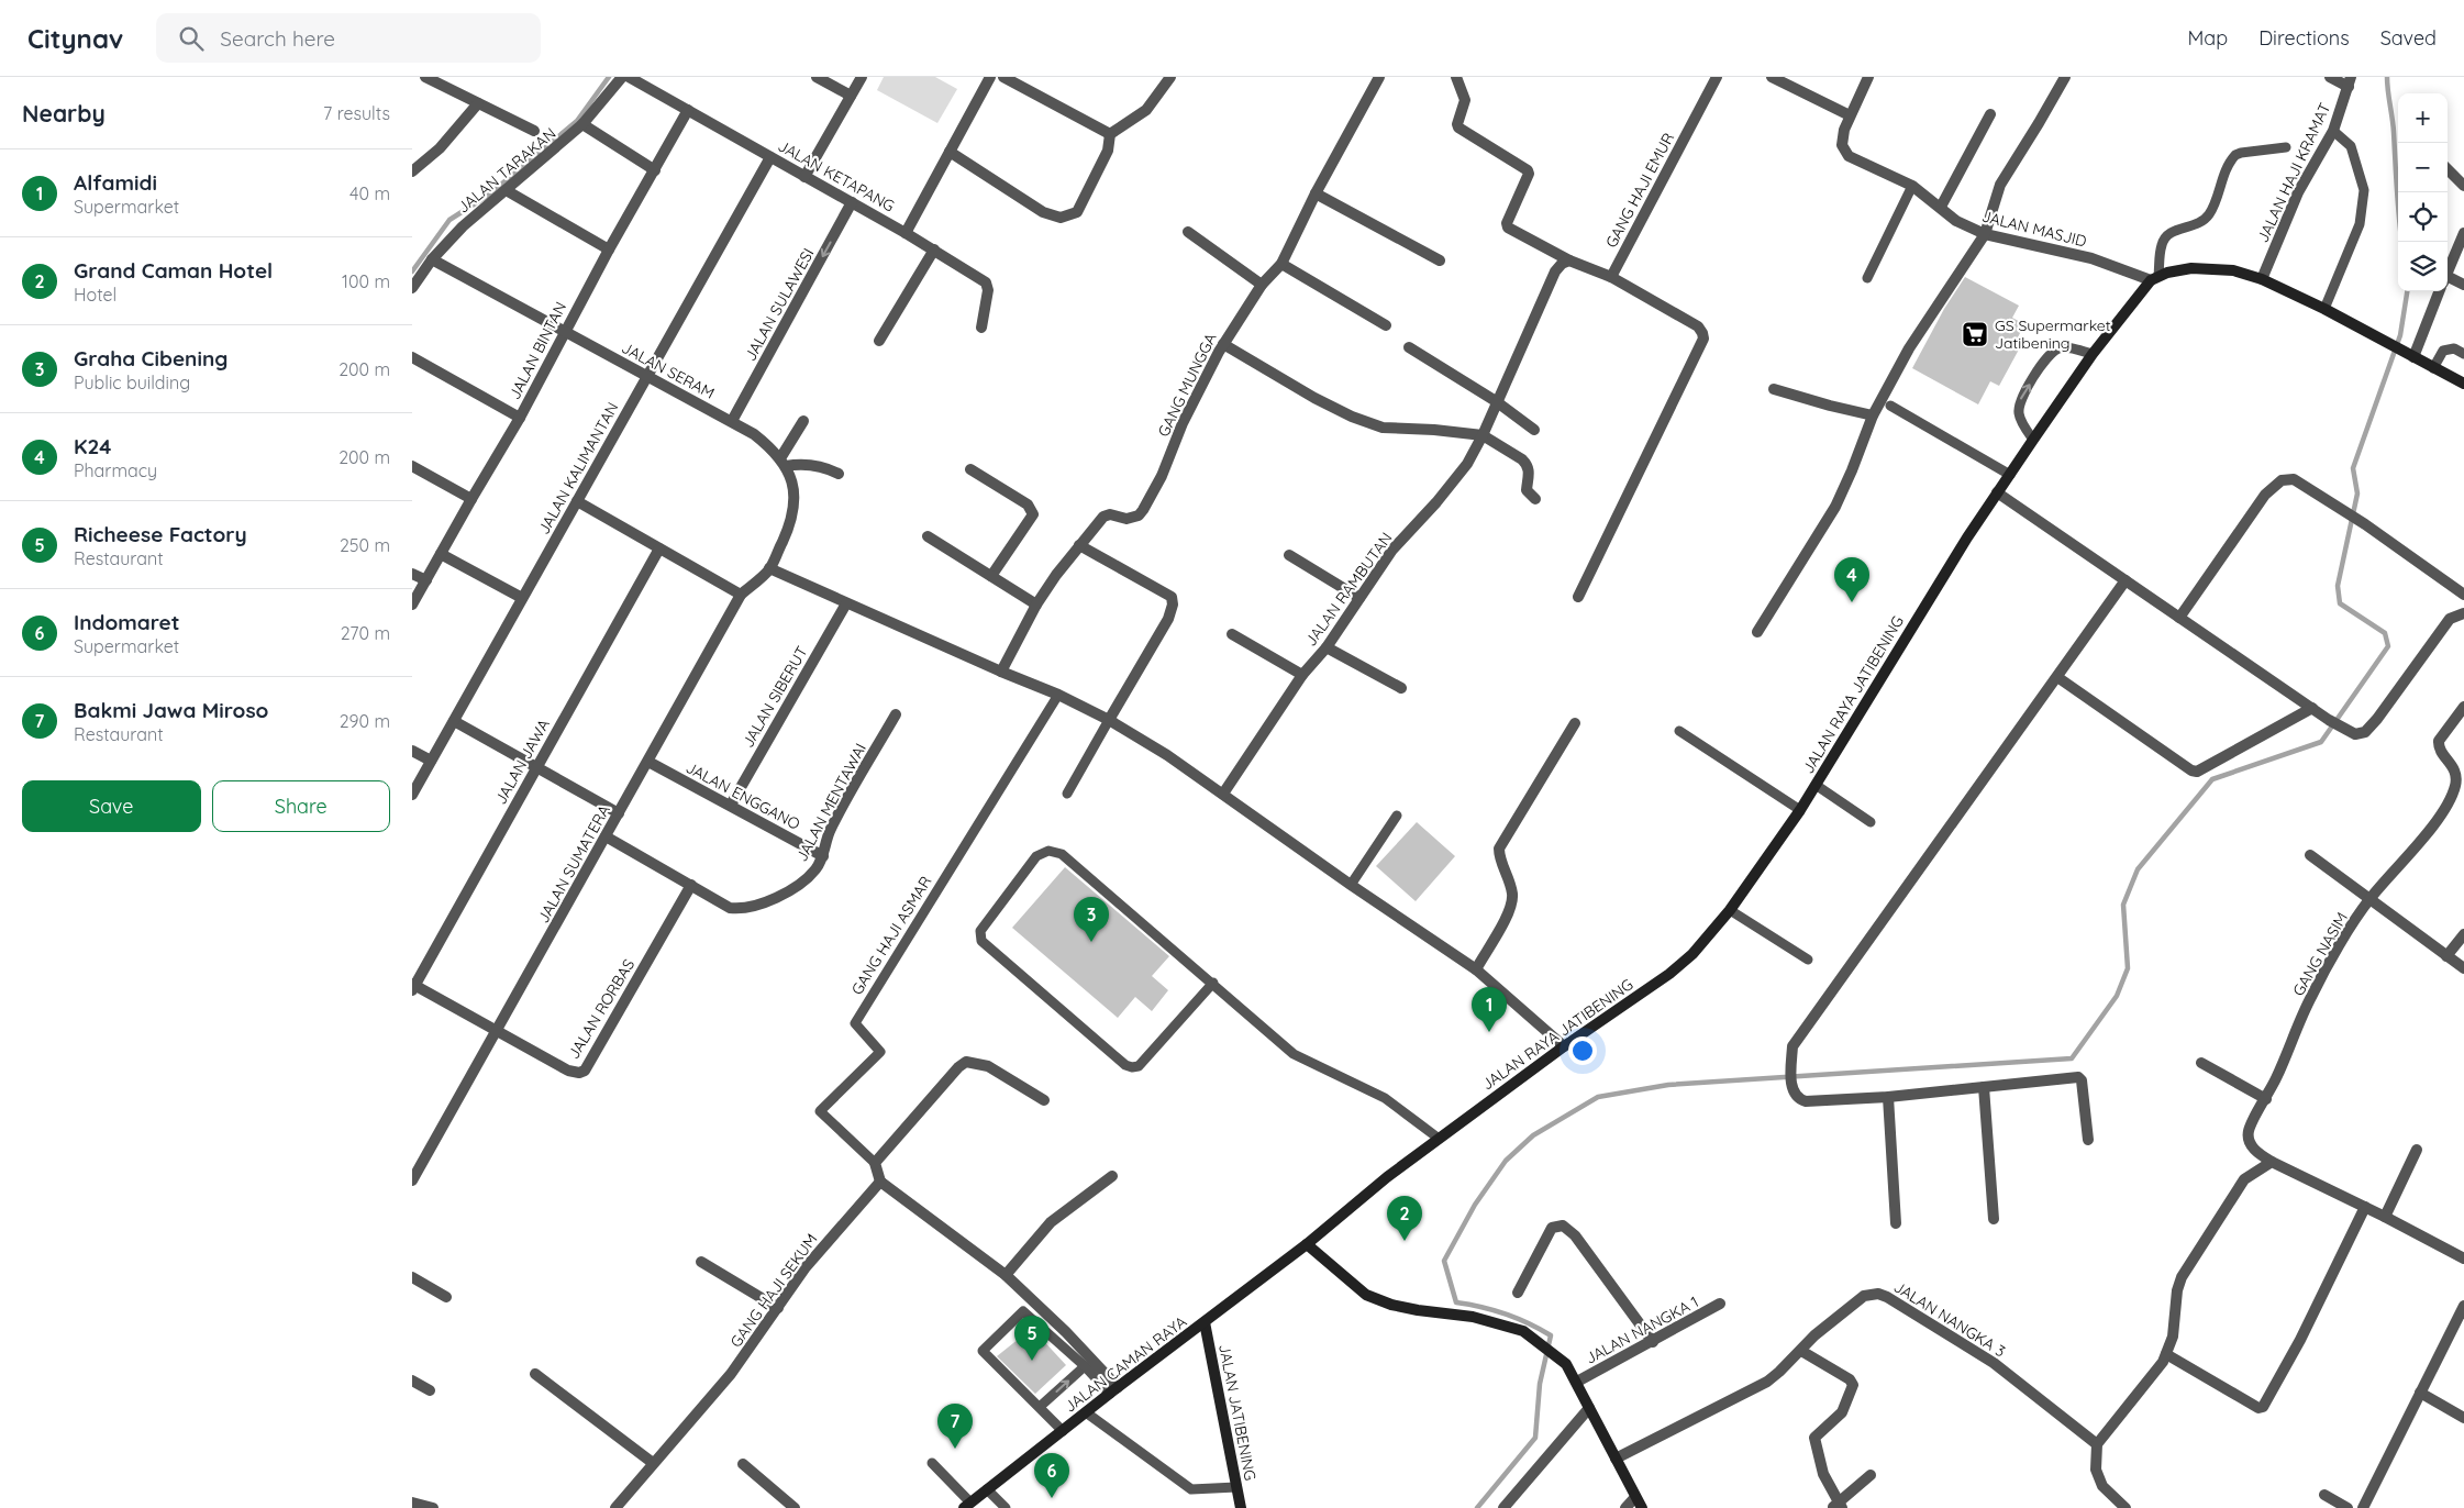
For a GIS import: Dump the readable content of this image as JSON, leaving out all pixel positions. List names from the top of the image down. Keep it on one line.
{"streets":{"main road":["JALAN RAYA JATIBENING","JALAN CAMAN RAYA","JALAN JATIBENING"],"street":["JALAN TARAKAN","JALAN HAJI KRAMAT","JALAN KETAPANG","GANG HAJI EMUR","JALAN MASJID","JALAN SULAWESI","JALAN BINTAN","JALAN SERAM","GANG MUNGGA","JALAN KALIMANTAN","JALAN RAMBUTAN","JALAN SIBERUT","JALAN JAWA","JALAN ENGGANO","JALAN MENTAWAI","JALAN SUMATERA","GANG NASIM","JALAN RORBAS","GANG HAJI SEKUM","JALAN NANGKA 3","JALAN NANGKA 1"],"lane":["GANG HAJI ASMAR"]},"crossings":[["JALAN TARAKAN","JALAN SERAM"],["JALAN KETAPANG","JALAN SULAWESI"],["JALAN KETAPANG","JALAN BINTAN"],["JALAN KETAPANG","JALAN KALIMANTAN"],["JALAN MASJID","JALAN RAYA JATIBENING"],["JALAN SULAWESI","JALAN SERAM"],["JALAN BINTAN","JALAN SERAM"],["JALAN SERAM","JALAN KALIMANTAN"],["JALAN RAYA JATIBENING","JALAN CAMAN RAYA"],["JALAN SIBERUT","JALAN ENGGANO"],["JALAN JAWA","JALAN RORBAS"],["JALAN ENGGANO","JALAN MENTAWAI"],["JALAN ENGGANO","JALAN SUMATERA"],["JALAN MENTAWAI","JALAN SUMATERA"],["JALAN MENTAWAI","JALAN RORBAS"],["JALAN SUMATERA","JALAN RORBAS"],["JALAN CAMAN RAYA","JALAN JATIBENING"]],"places":{"supermarket":["GS Supermarket Jatibening"]},"page":{"header":"Citynav","search":"Search here","nav":["Map","Directions","Saved"],"heading":["Nearby","7 results"],"map_buttons":["+","−"],"list":[{"mark":"1","name":"Alfamidi","note":"Supermarket","value":"40 m"},{"mark":"2","name":"Grand Caman Hotel","note":"Hotel","value":"100 m"},{"mark":"3","name":"Graha Cibening","note":"Public building","value":"200 m"},{"mark":"4","name":"K24","note":"Pharmacy","value":"200 m"},{"mark":"5","name":"Richeese Factory","note":"Restaurant","value":"250 m"},{"mark":"6","name":"Indomaret","note":"Supermarket","value":"270 m"},{"mark":"7","name":"Bakmi Jawa Miroso","note":"Restaurant","value":"290 m"}],"pins":["4","3","1","2","5","7","6"],"buttons":["Save","Share"]}}
